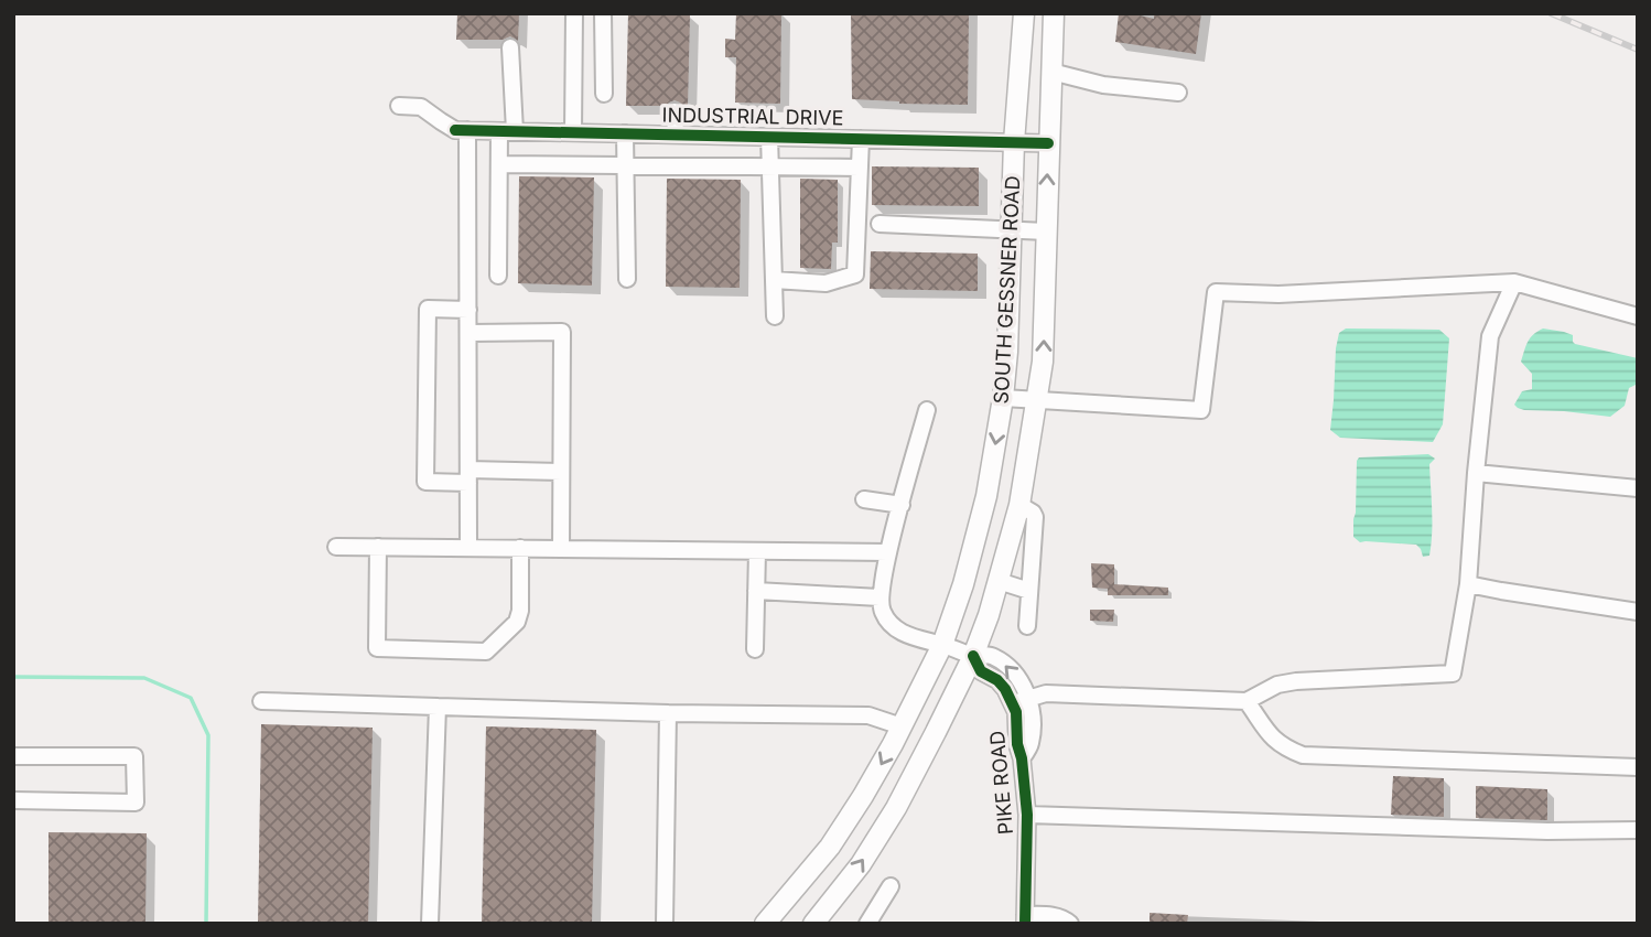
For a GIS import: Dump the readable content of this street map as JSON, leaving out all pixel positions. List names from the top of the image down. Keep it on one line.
{"streets":{"main road":["SOUTH GESSNER ROAD"],"street":["INDUSTRIAL DRIVE","PIKE ROAD"]},"crossings":[["INDUSTRIAL DRIVE","SOUTH GESSNER ROAD"],["SOUTH GESSNER ROAD","PIKE ROAD"]]}
